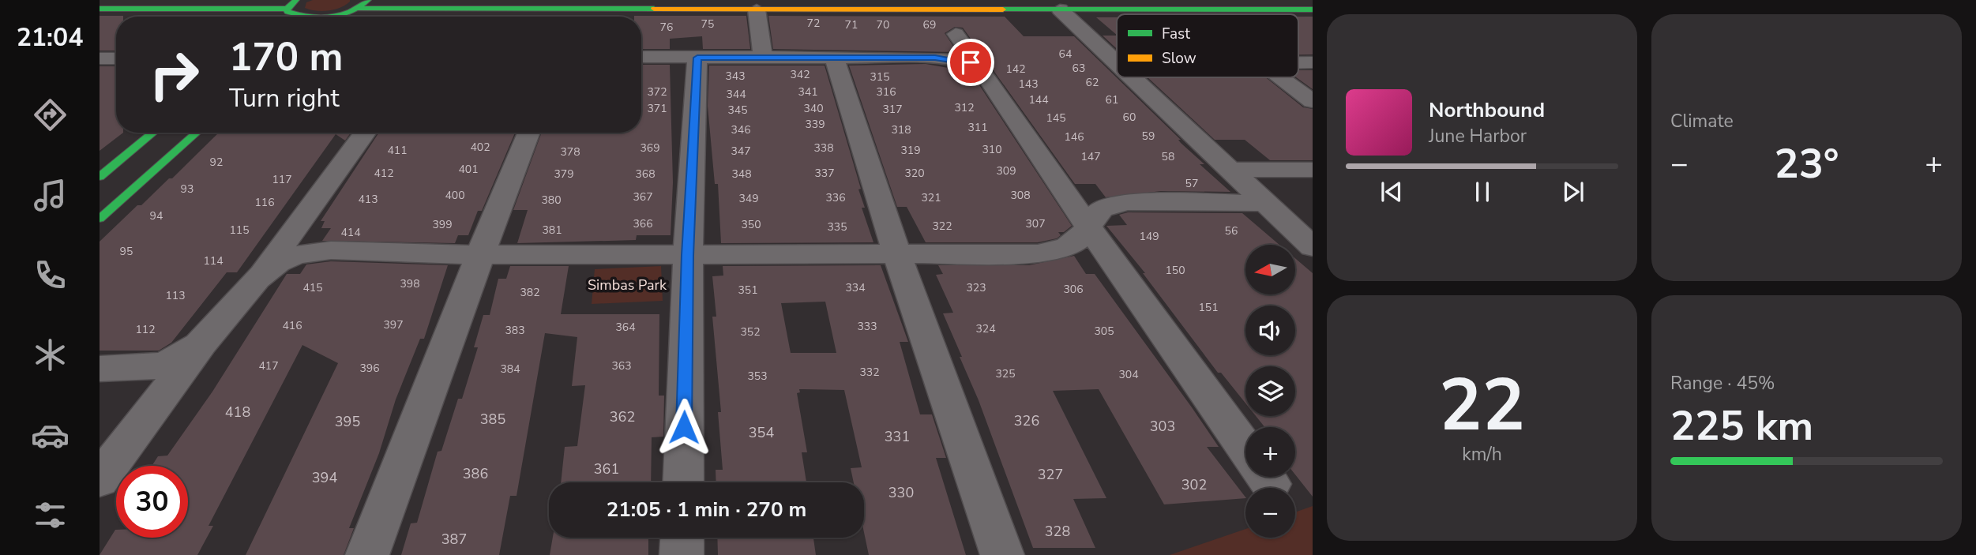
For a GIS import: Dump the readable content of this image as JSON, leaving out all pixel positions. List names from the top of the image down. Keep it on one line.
{"parks":["Simbas Park"],"house_numbers":["72","75","71","70","69","76","64","63","142","342","343","315","62","143","372","341","316","344","144","61","312","371","340","317","345","60","145","339","311","346","318","59","146","402","369","338","310","411","319","347","378","147","58","92","401","309","412","337","320","379","368","348","117","57","93","400","308","367","336","321","349","413","380","116","94","366","307","399","350","322","335","115","381","56","414","149","95","114","150","398","415","334","323","306","351","382","113","151","397","416","333","364","324","112","383","305","352","417","363","396","384","332","325","304","353","418","362","385","326","395","303","354","331","361","386","327","394","302","330","328","387"],"legend":["Fast","Slow"],"north":"left","page":{"tabs":"21:04","tile":["Climate",["22","km/h"],["Range · 45%","225 km"]],"turn":["170 m","Turn right"],"song":["Northbound","June Harbor"],"heat":["−","23°","+"],"map_buttons":["+","−"],"limit":"30","trip":"21:05 · 1 min · 270 m"}}
